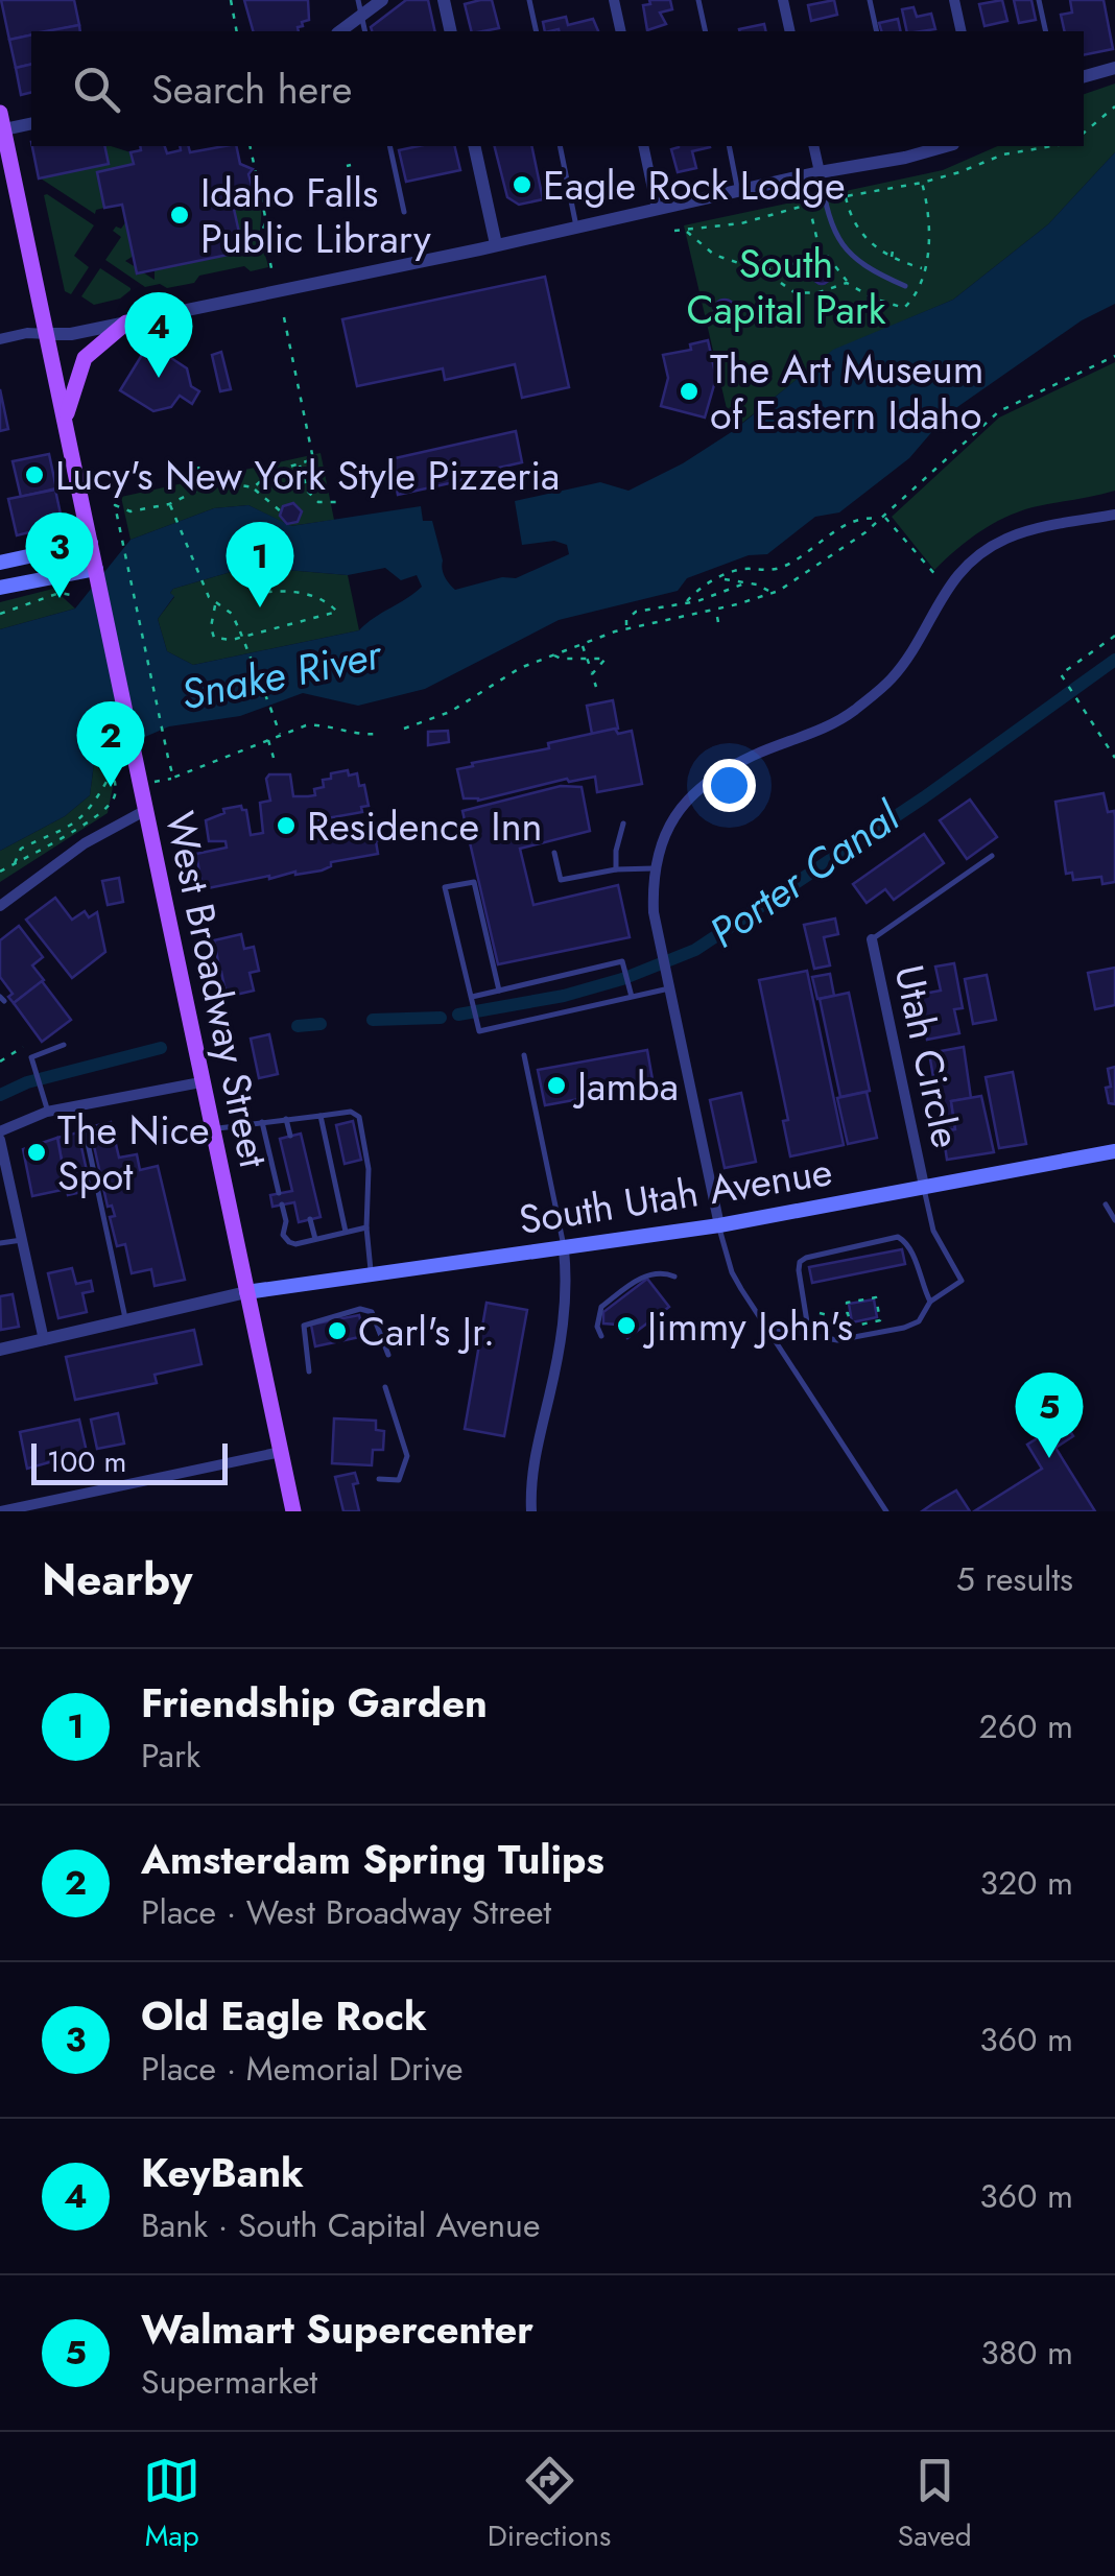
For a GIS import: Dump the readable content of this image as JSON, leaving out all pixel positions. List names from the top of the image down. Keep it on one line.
{"streets":{"main road":["West Broadway Street","South Utah Avenue"],"street":["Utah Circle"]},"crossings":[["West Broadway Street","South Utah Avenue"],["Utah Circle","South Utah Avenue"]],"water":["Snake River","Porter Canal"],"parks":["South Capital Park"],"places":["Eagle Rock Lodge","Idaho Falls Public Library","The Art Museum of Eastern Idaho","Lucy's New York Style Pizzeria","Residence Inn","Jamba","The Nice Spot","Jimmy John's","Carl's Jr."],"scale_bar":"100 m","page":{"search":"Search here","pins":["4","3","1","2","5"],"scale":"100 m","heading":["Nearby","5 results"],"list":[{"mark":"1","name":"Friendship Garden","note":"Park","value":"260 m"},{"mark":"2","name":"Amsterdam Spring Tulips","note":"Place · West Broadway Street","value":"320 m"},{"mark":"3","name":"Old Eagle Rock","note":"Place · Memorial Drive","value":"360 m"},{"mark":"4","name":"KeyBank","note":"Bank · South Capital Avenue","value":"360 m"},{"mark":"5","name":"Walmart Supercenter","note":"Supermarket","value":"380 m"}],"nav":["Map","Directions","Saved"]}}
